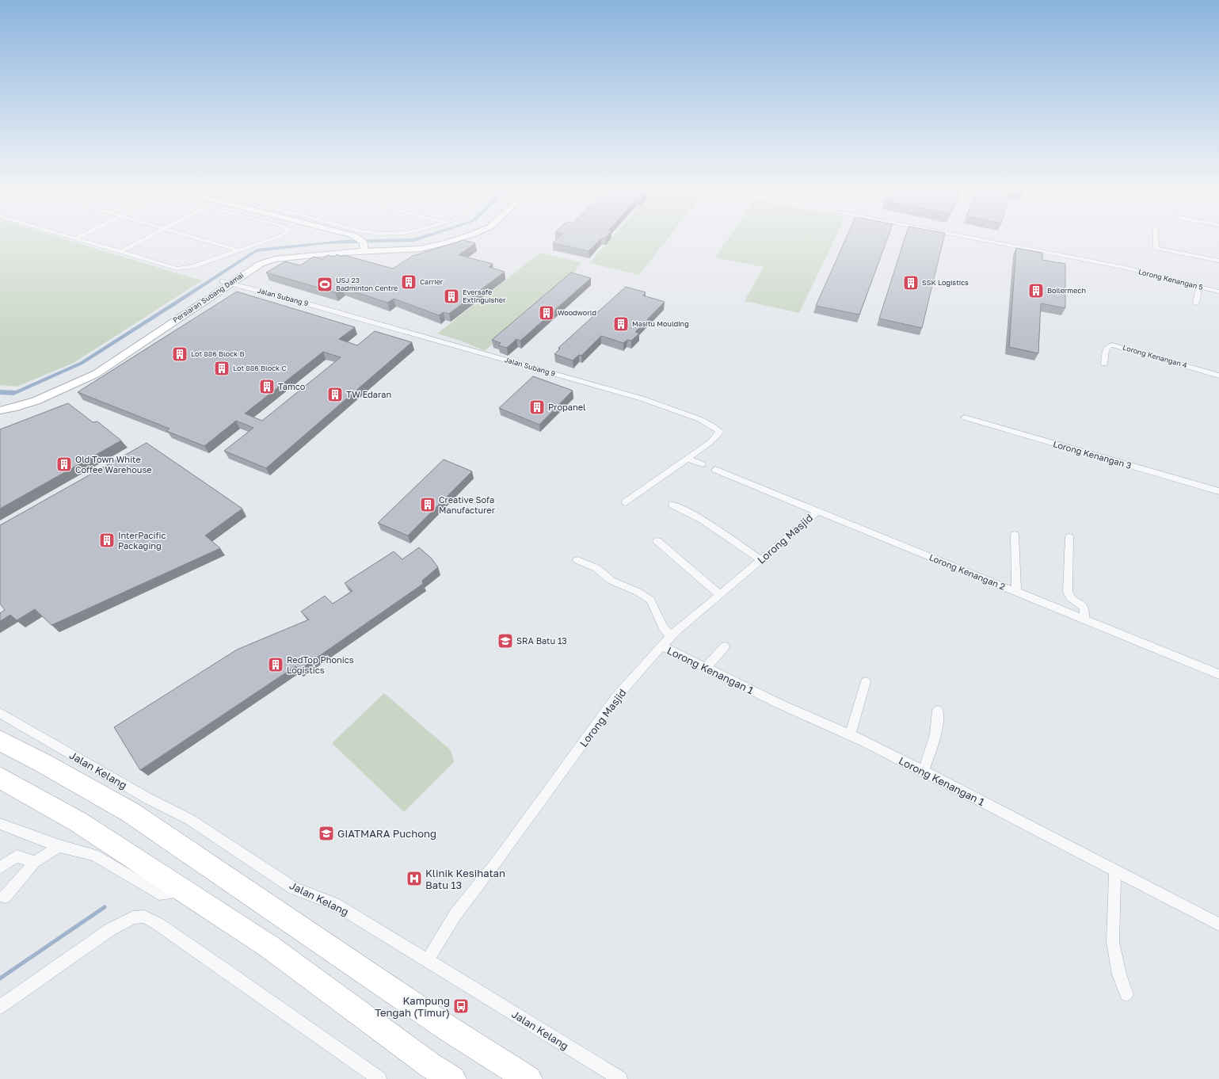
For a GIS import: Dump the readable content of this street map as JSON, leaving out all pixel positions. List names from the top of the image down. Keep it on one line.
{"streets":{"street":["Lorong Kenangan 5","Jalan Subang 9","Persiaran Subang Damai","Lorong Kenangan 4","Lorong Kenangan 3","Lorong Masjid","Lorong Kenangan 2","Lorong Kenangan 1","Jalan Kelang"]},"crossings":[["Jalan Subang 9","Persiaran Subang Damai"],["Lorong Masjid","Lorong Kenangan 2"],["Lorong Masjid","Lorong Kenangan 1"],["Lorong Masjid","Jalan Kelang"]],"places":{"building":["Carrier","SSK Logistics","Boilermech","Eversafe Extinguisher","Woodworld","Masitu Moulding","Lot 886 Block B","Lot 886 Block C","Tamco","TW Edaran","Propanel","Old Town White Coffee Warehouse","Creative Sofa Manufacturer","InterPacific Packaging","RedTop Phonics Logistics"],"sports":["USJ 23 Badminton Centre"],"school or university":["SRA Batu 13","GIATMARA Puchong"],"hospital":["Klinik Kesihatan Batu 13"],"bus stop":["Kampung Tengah (Timur)"]}}
